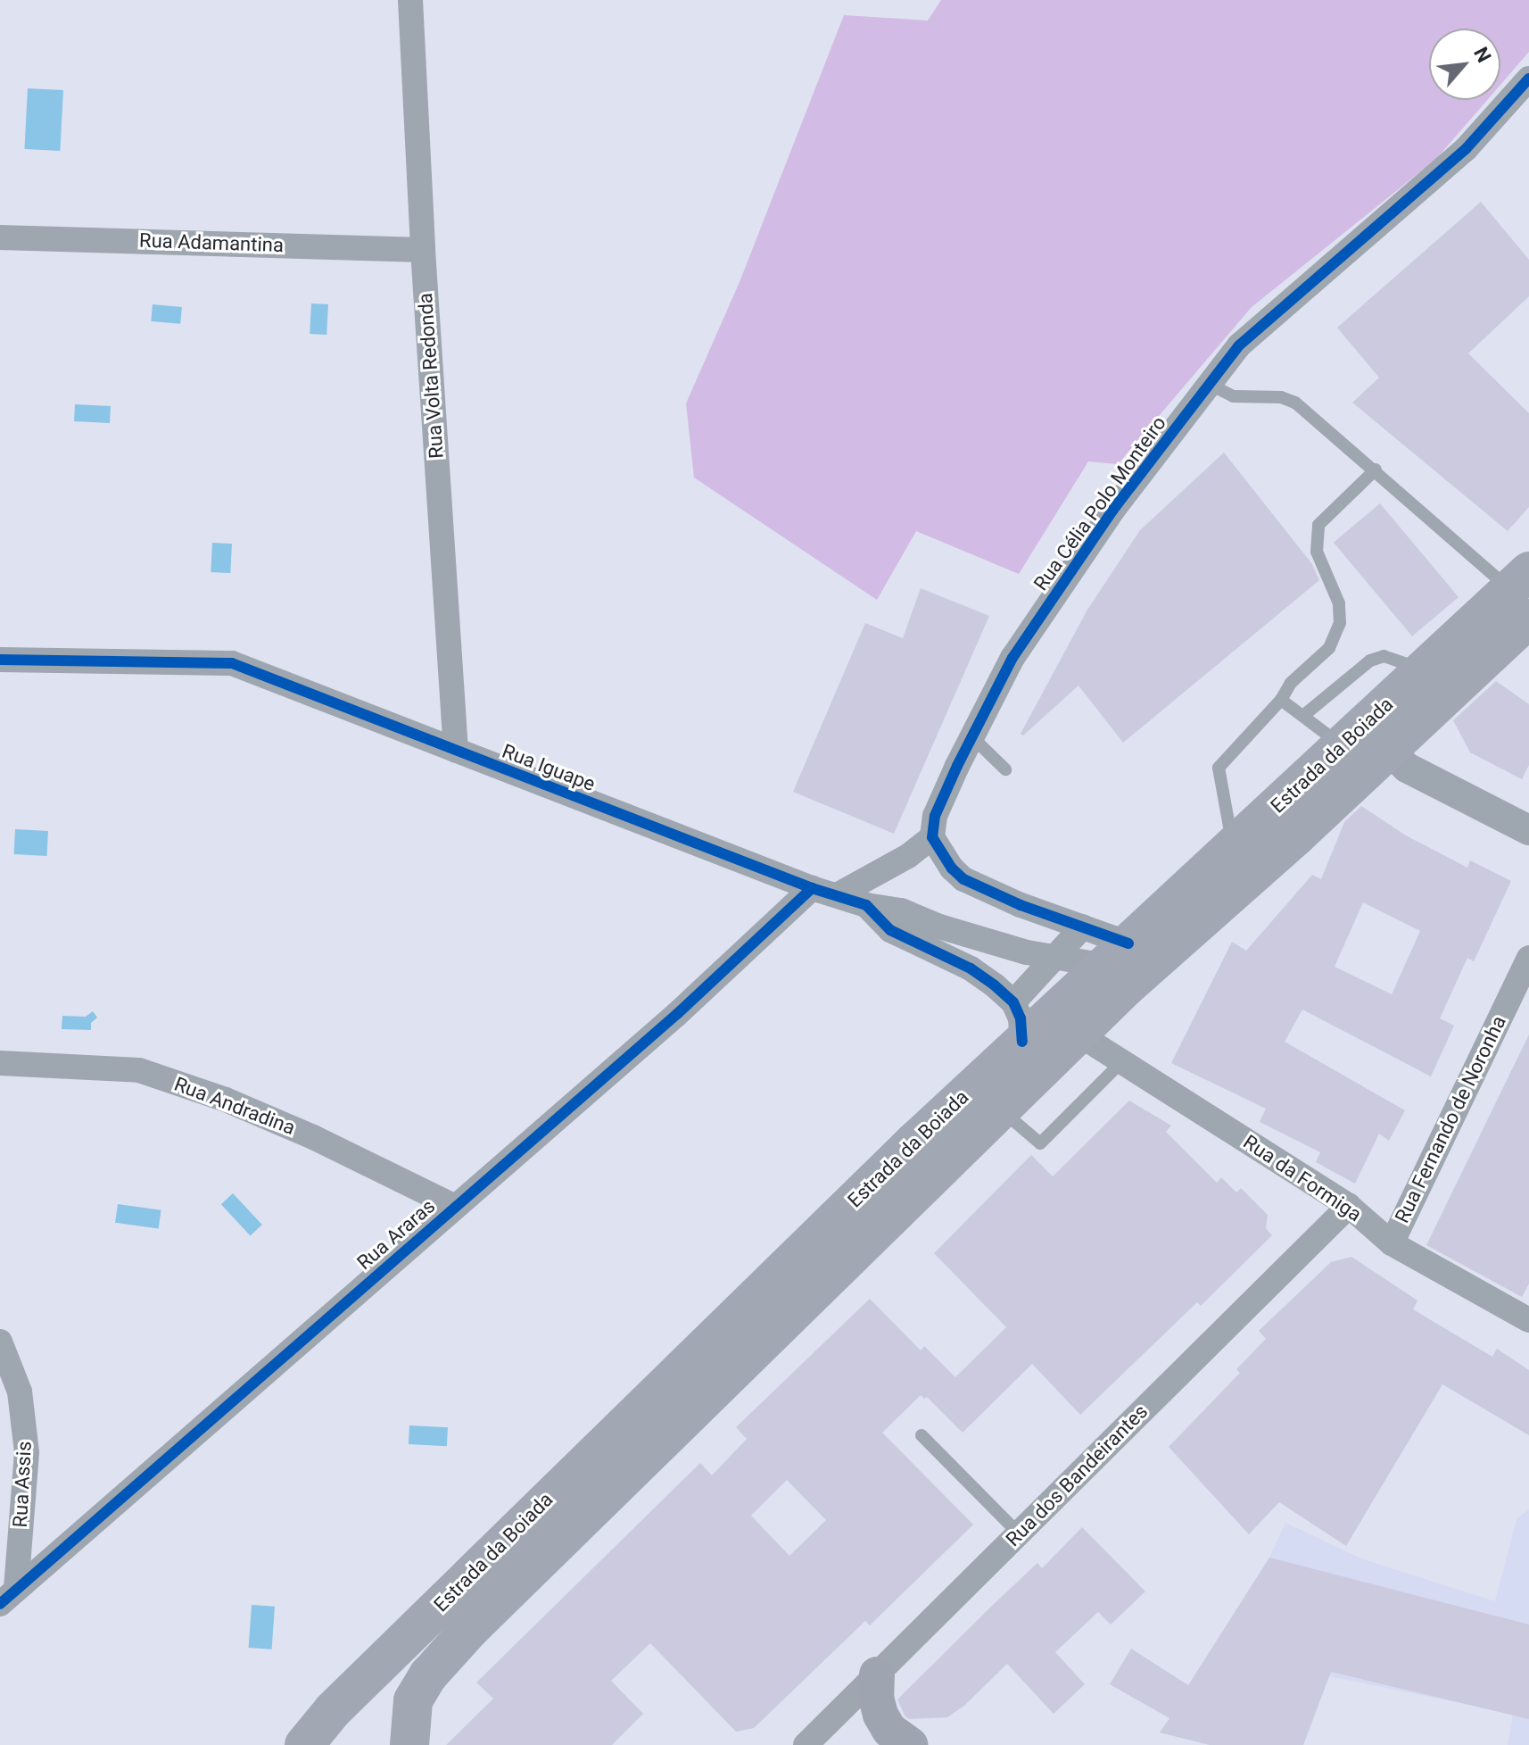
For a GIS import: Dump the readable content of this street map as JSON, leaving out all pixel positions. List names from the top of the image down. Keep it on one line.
{"streets":{"main road":["Estrada da Boiada"],"street":["Rua Adamantina","Rua Volta Redonda","Rua Célia Polo Monteiro","Rua Iguape","Rua Andradina","Rua Fernando de Noronha","Rua da Formiga","Rua Araras","Rua dos Bandeirantes","Rua Assis"]},"crossings":[["Rua Adamantina","Rua Volta Redonda"],["Rua Volta Redonda","Rua Iguape"],["Estrada da Boiada","Rua da Formiga"],["Rua Iguape","Rua Araras"],["Rua Andradina","Rua Araras"],["Rua Fernando de Noronha","Rua da Formiga"],["Rua da Formiga","Rua dos Bandeirantes"],["Rua Araras","Rua Assis"]],"north":"top right"}
